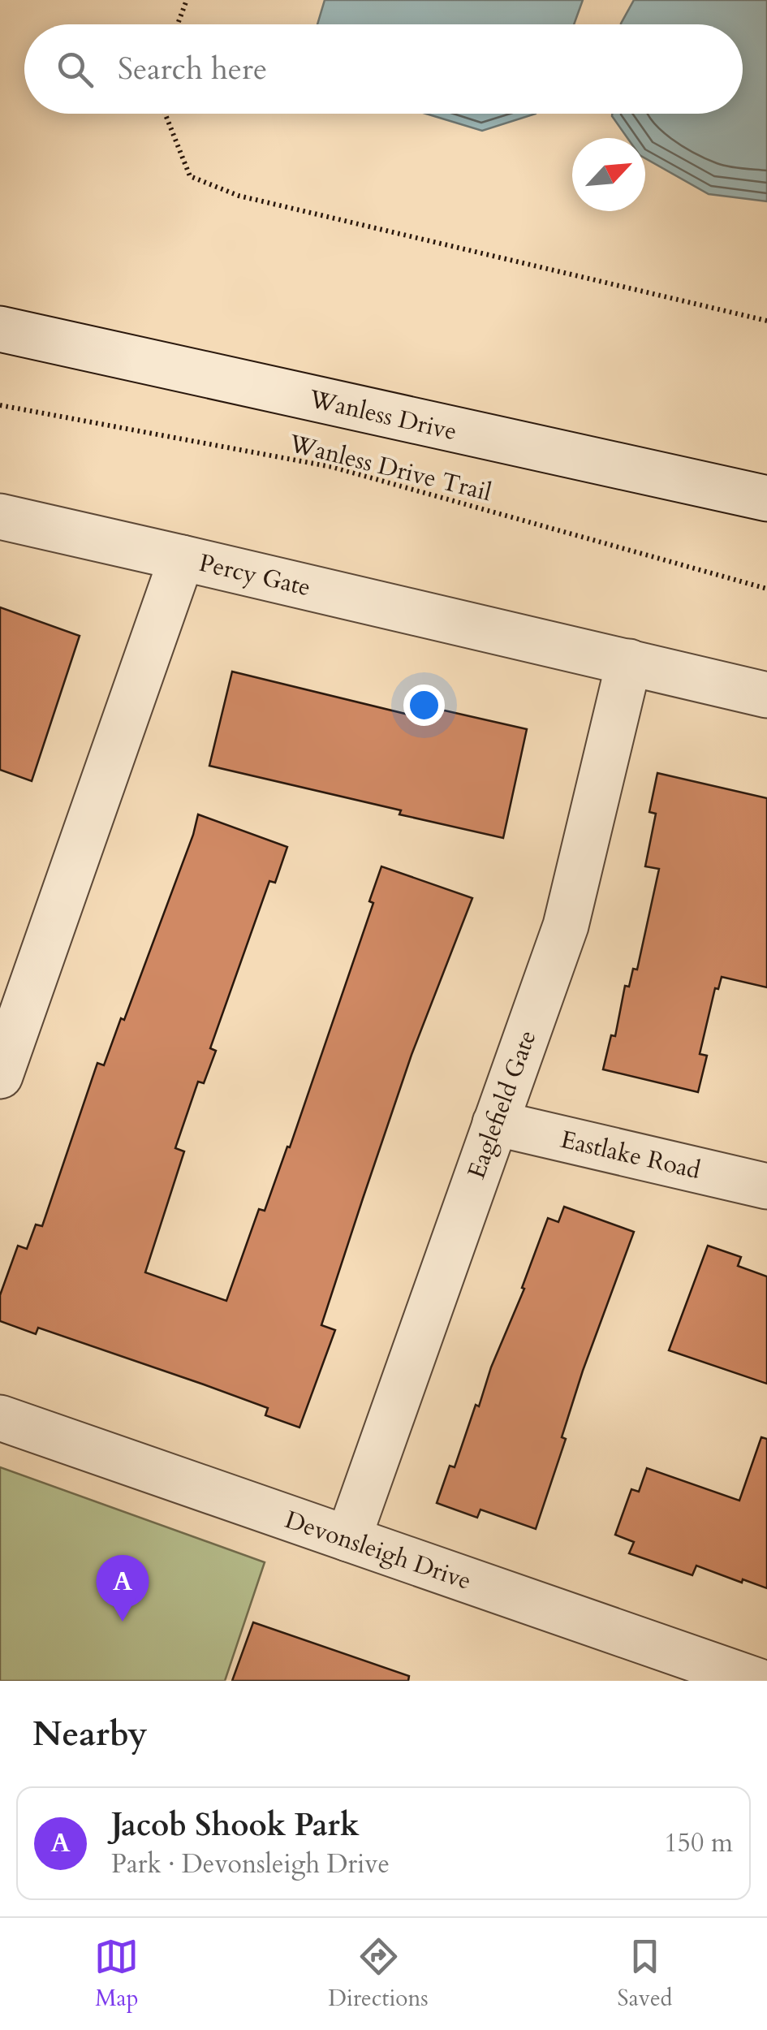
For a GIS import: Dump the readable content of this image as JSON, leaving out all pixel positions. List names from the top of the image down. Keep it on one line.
{"streets":{"street":["Wanless Drive","Percy Gate","Eaglefield Gate","Eastlake Road","Devonsleigh Drive"],"path":["Wanless Drive Trail"]},"crossings":[["Percy Gate","Eaglefield Gate"],["Eaglefield Gate","Eastlake Road"],["Eaglefield Gate","Devonsleigh Drive"]],"north":"top right","page":{"search":"Search here","pins":"A","heading":"Nearby","list":[{"mark":"A","name":"Jacob Shook Park","note":"Park · Devonsleigh Drive","value":"150 m"}],"nav":["Map","Directions","Saved"]}}
